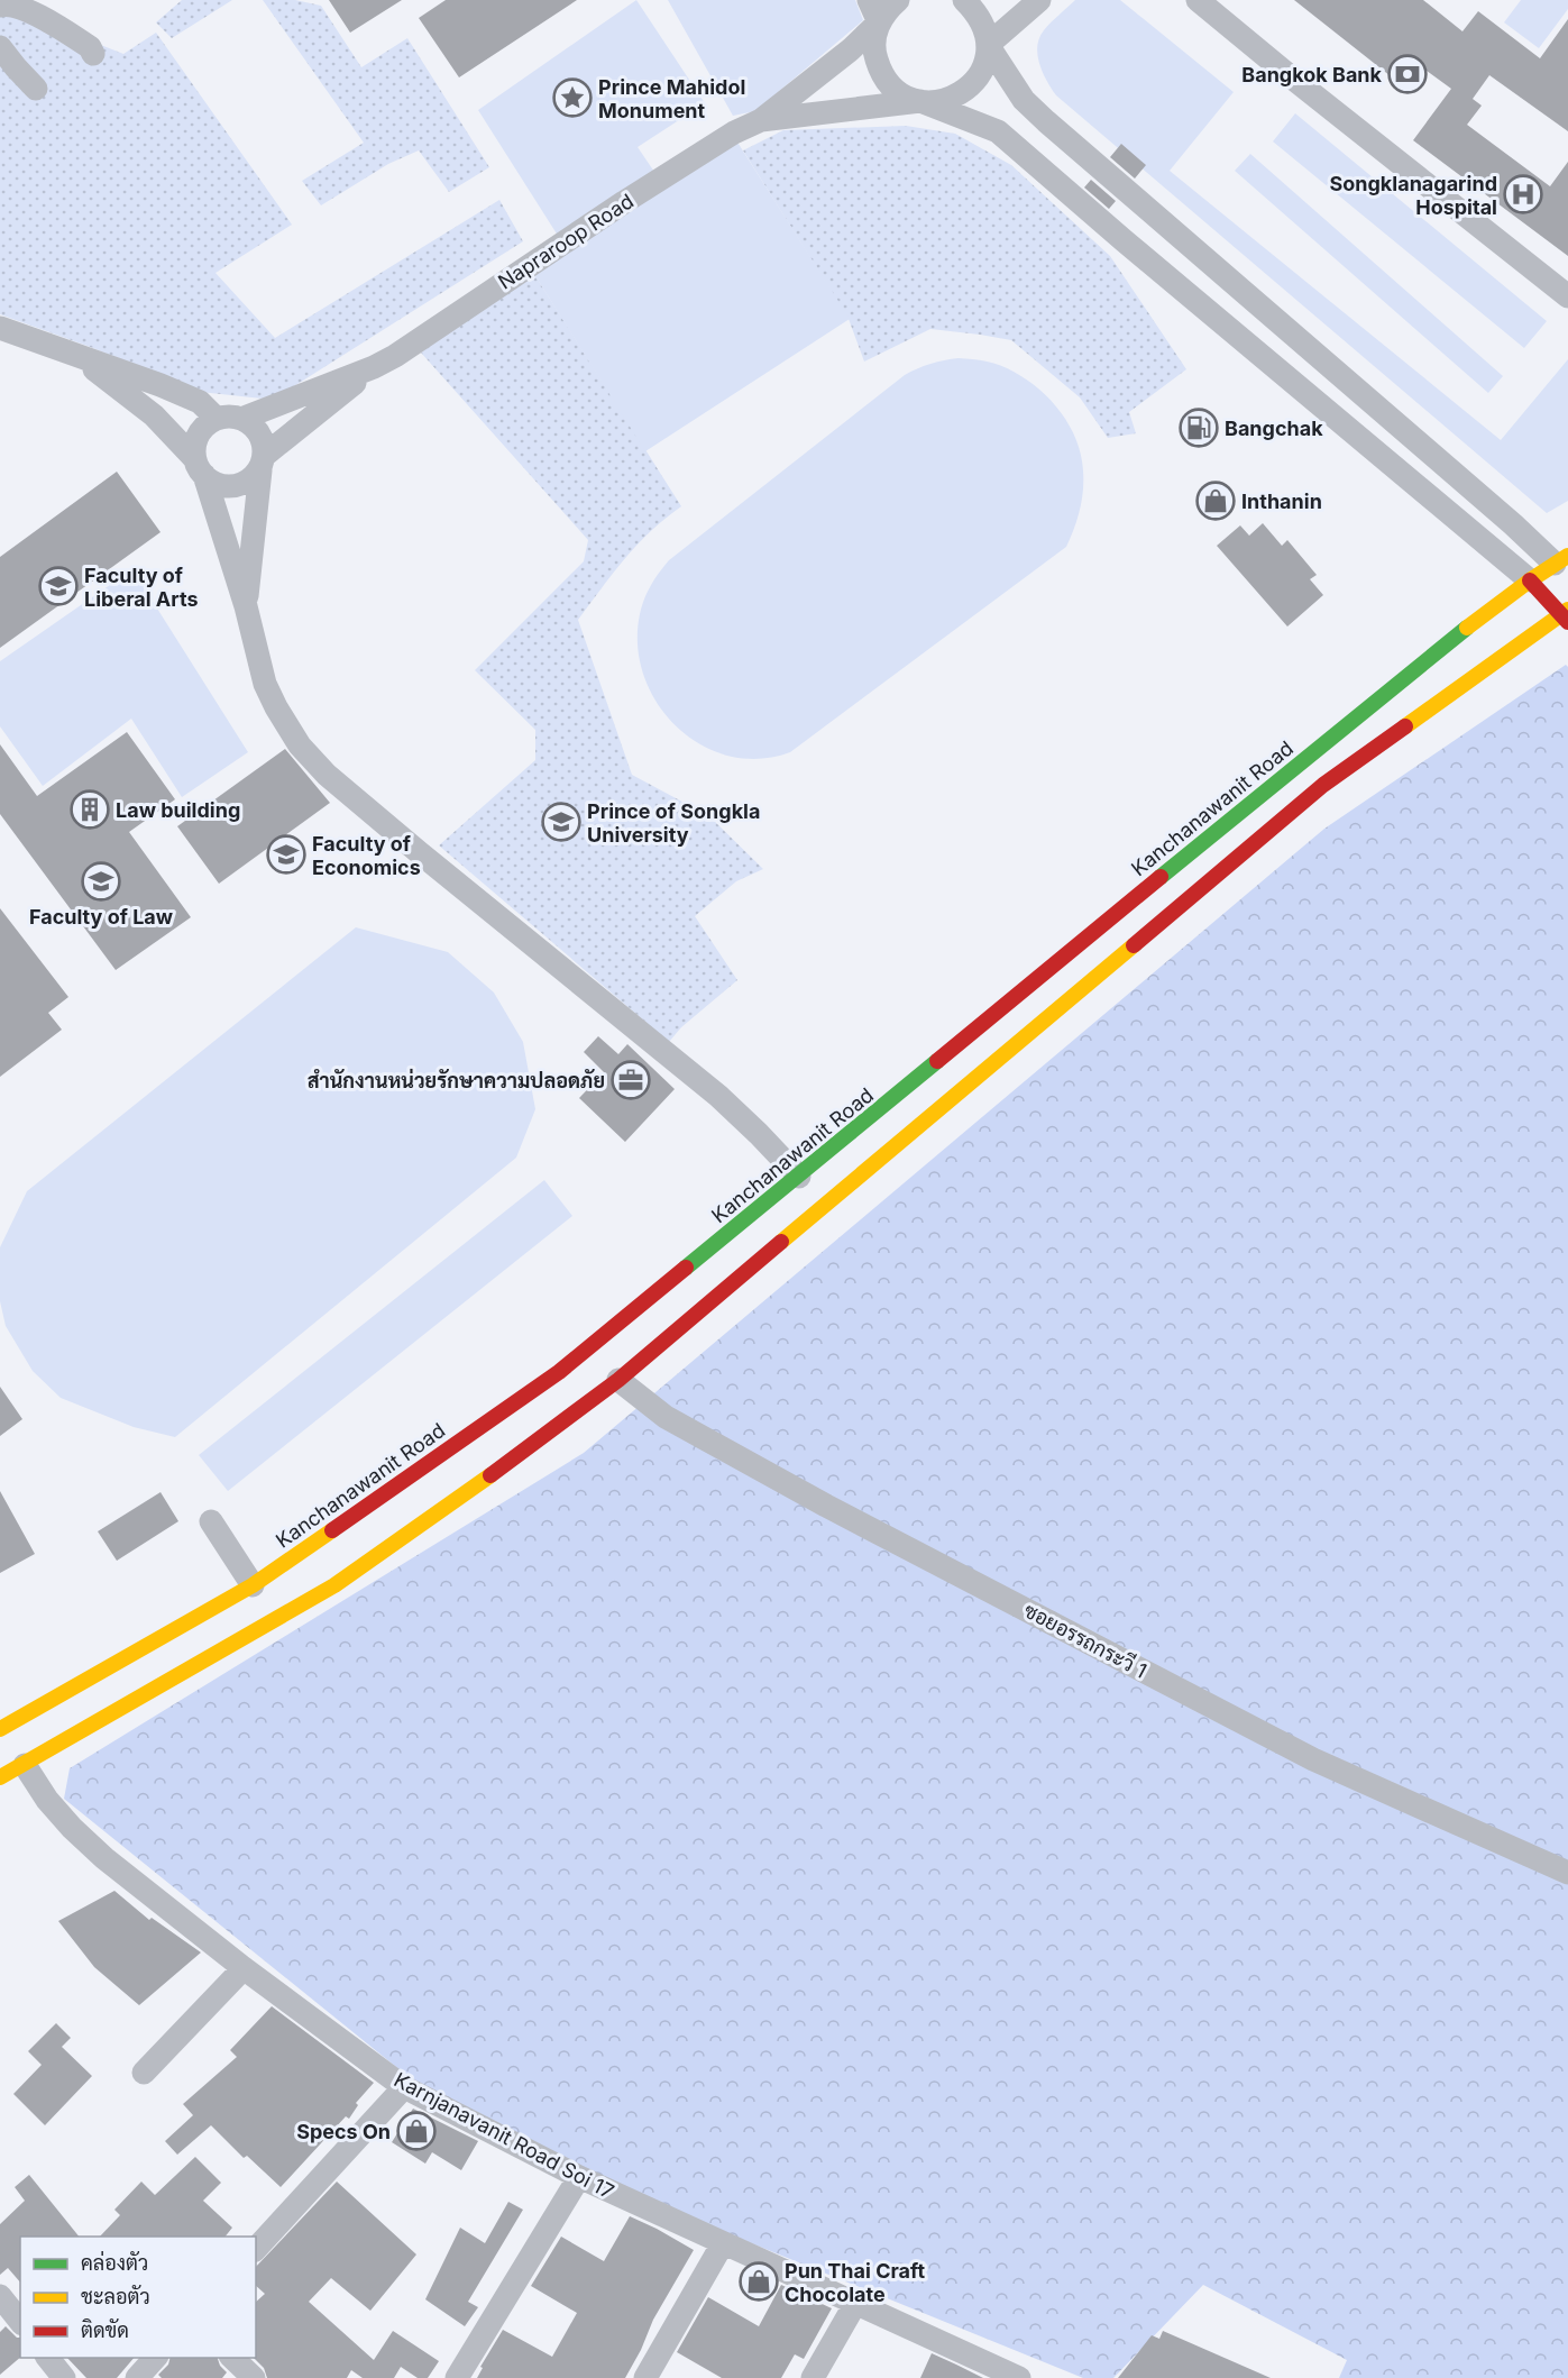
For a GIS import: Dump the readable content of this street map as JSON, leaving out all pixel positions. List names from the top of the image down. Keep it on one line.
{"streets":{"main road":["Kanchanawanit Road"],"street":["Napraroop Road","ซอยอรรถกระวี 1","Karnjanavanit Road Soi 17"]},"crossings":[["Kanchanawanit Road","ซอยอรรถกระวี 1"],["Kanchanawanit Road","Karnjanavanit Road Soi 17"]],"places":{"bank":["Bangkok Bank"],"place":["Prince Mahidol Monument"],"hospital":["Songklanagarind Hospital"],"fuel station":["Bangchak"],"shop":["Inthanin","Specs On","Pun Thai Craft Chocolate"],"school or university":["Faculty of Liberal Arts","Prince of Songkla University","Faculty of Economics","Faculty of Law"],"building":["Law building"],"office":["สำนักงานหน่วยรักษาความปลอดภัย"]},"legend":["คล่องตัว","ชะลอตัว","ติดขัด"]}
